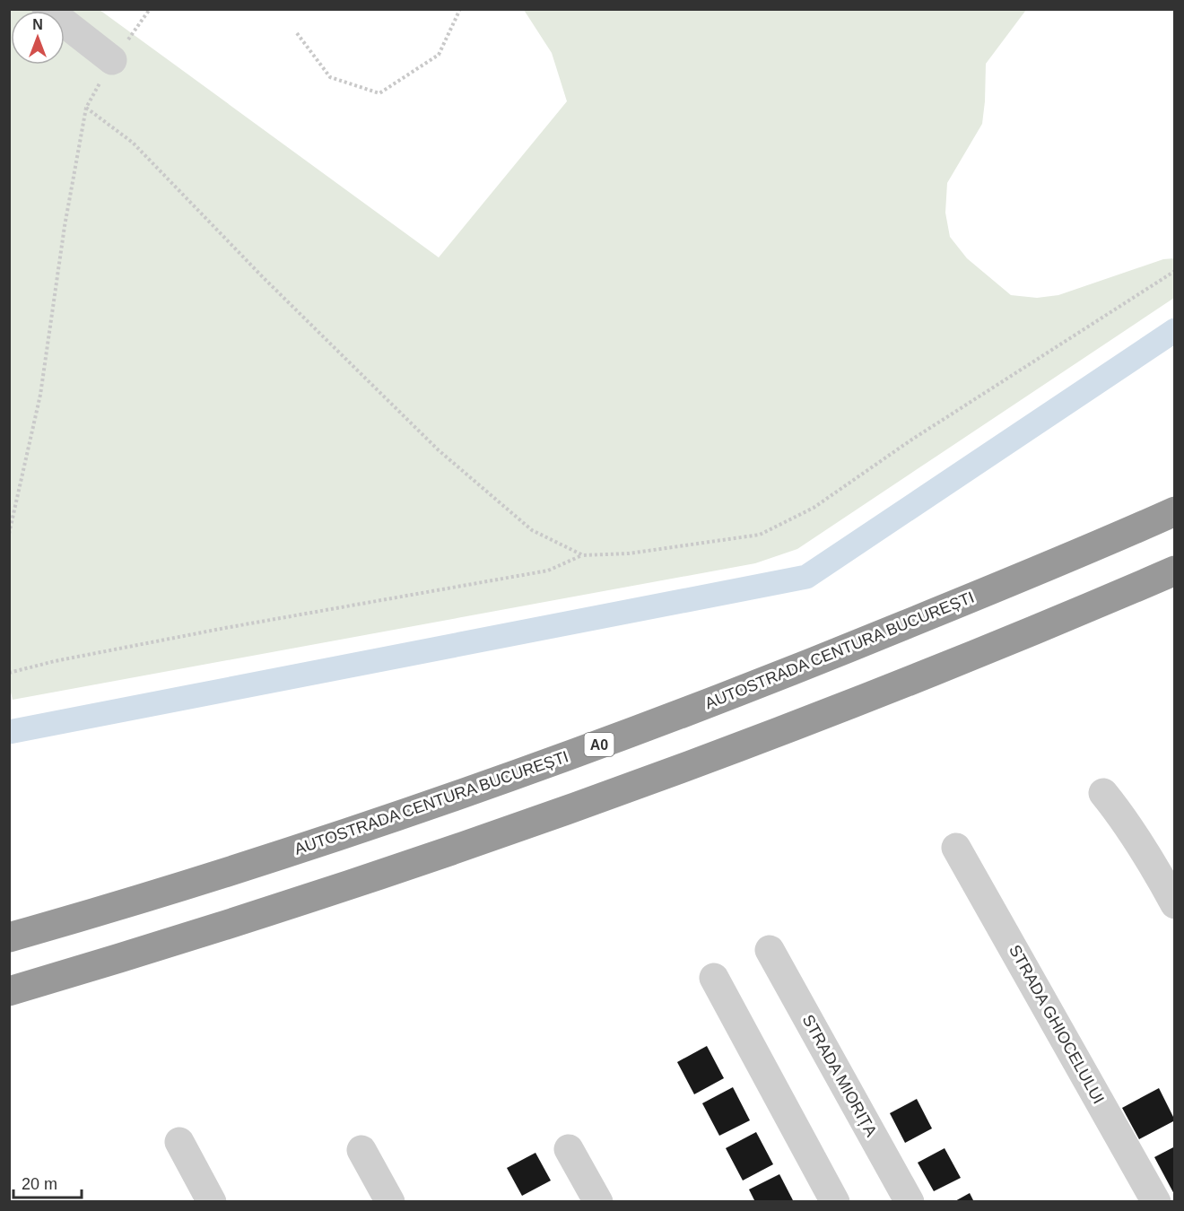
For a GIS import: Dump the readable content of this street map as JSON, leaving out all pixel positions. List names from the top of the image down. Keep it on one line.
{"streets":{"highway":["AUTOSTRADA CENTURA BUCUREȘTI","A0"],"street":["STRADA GHIOCELULUI","STRADA MIORIȚA"]},"scale_bar":"20 m","north":"top"}
